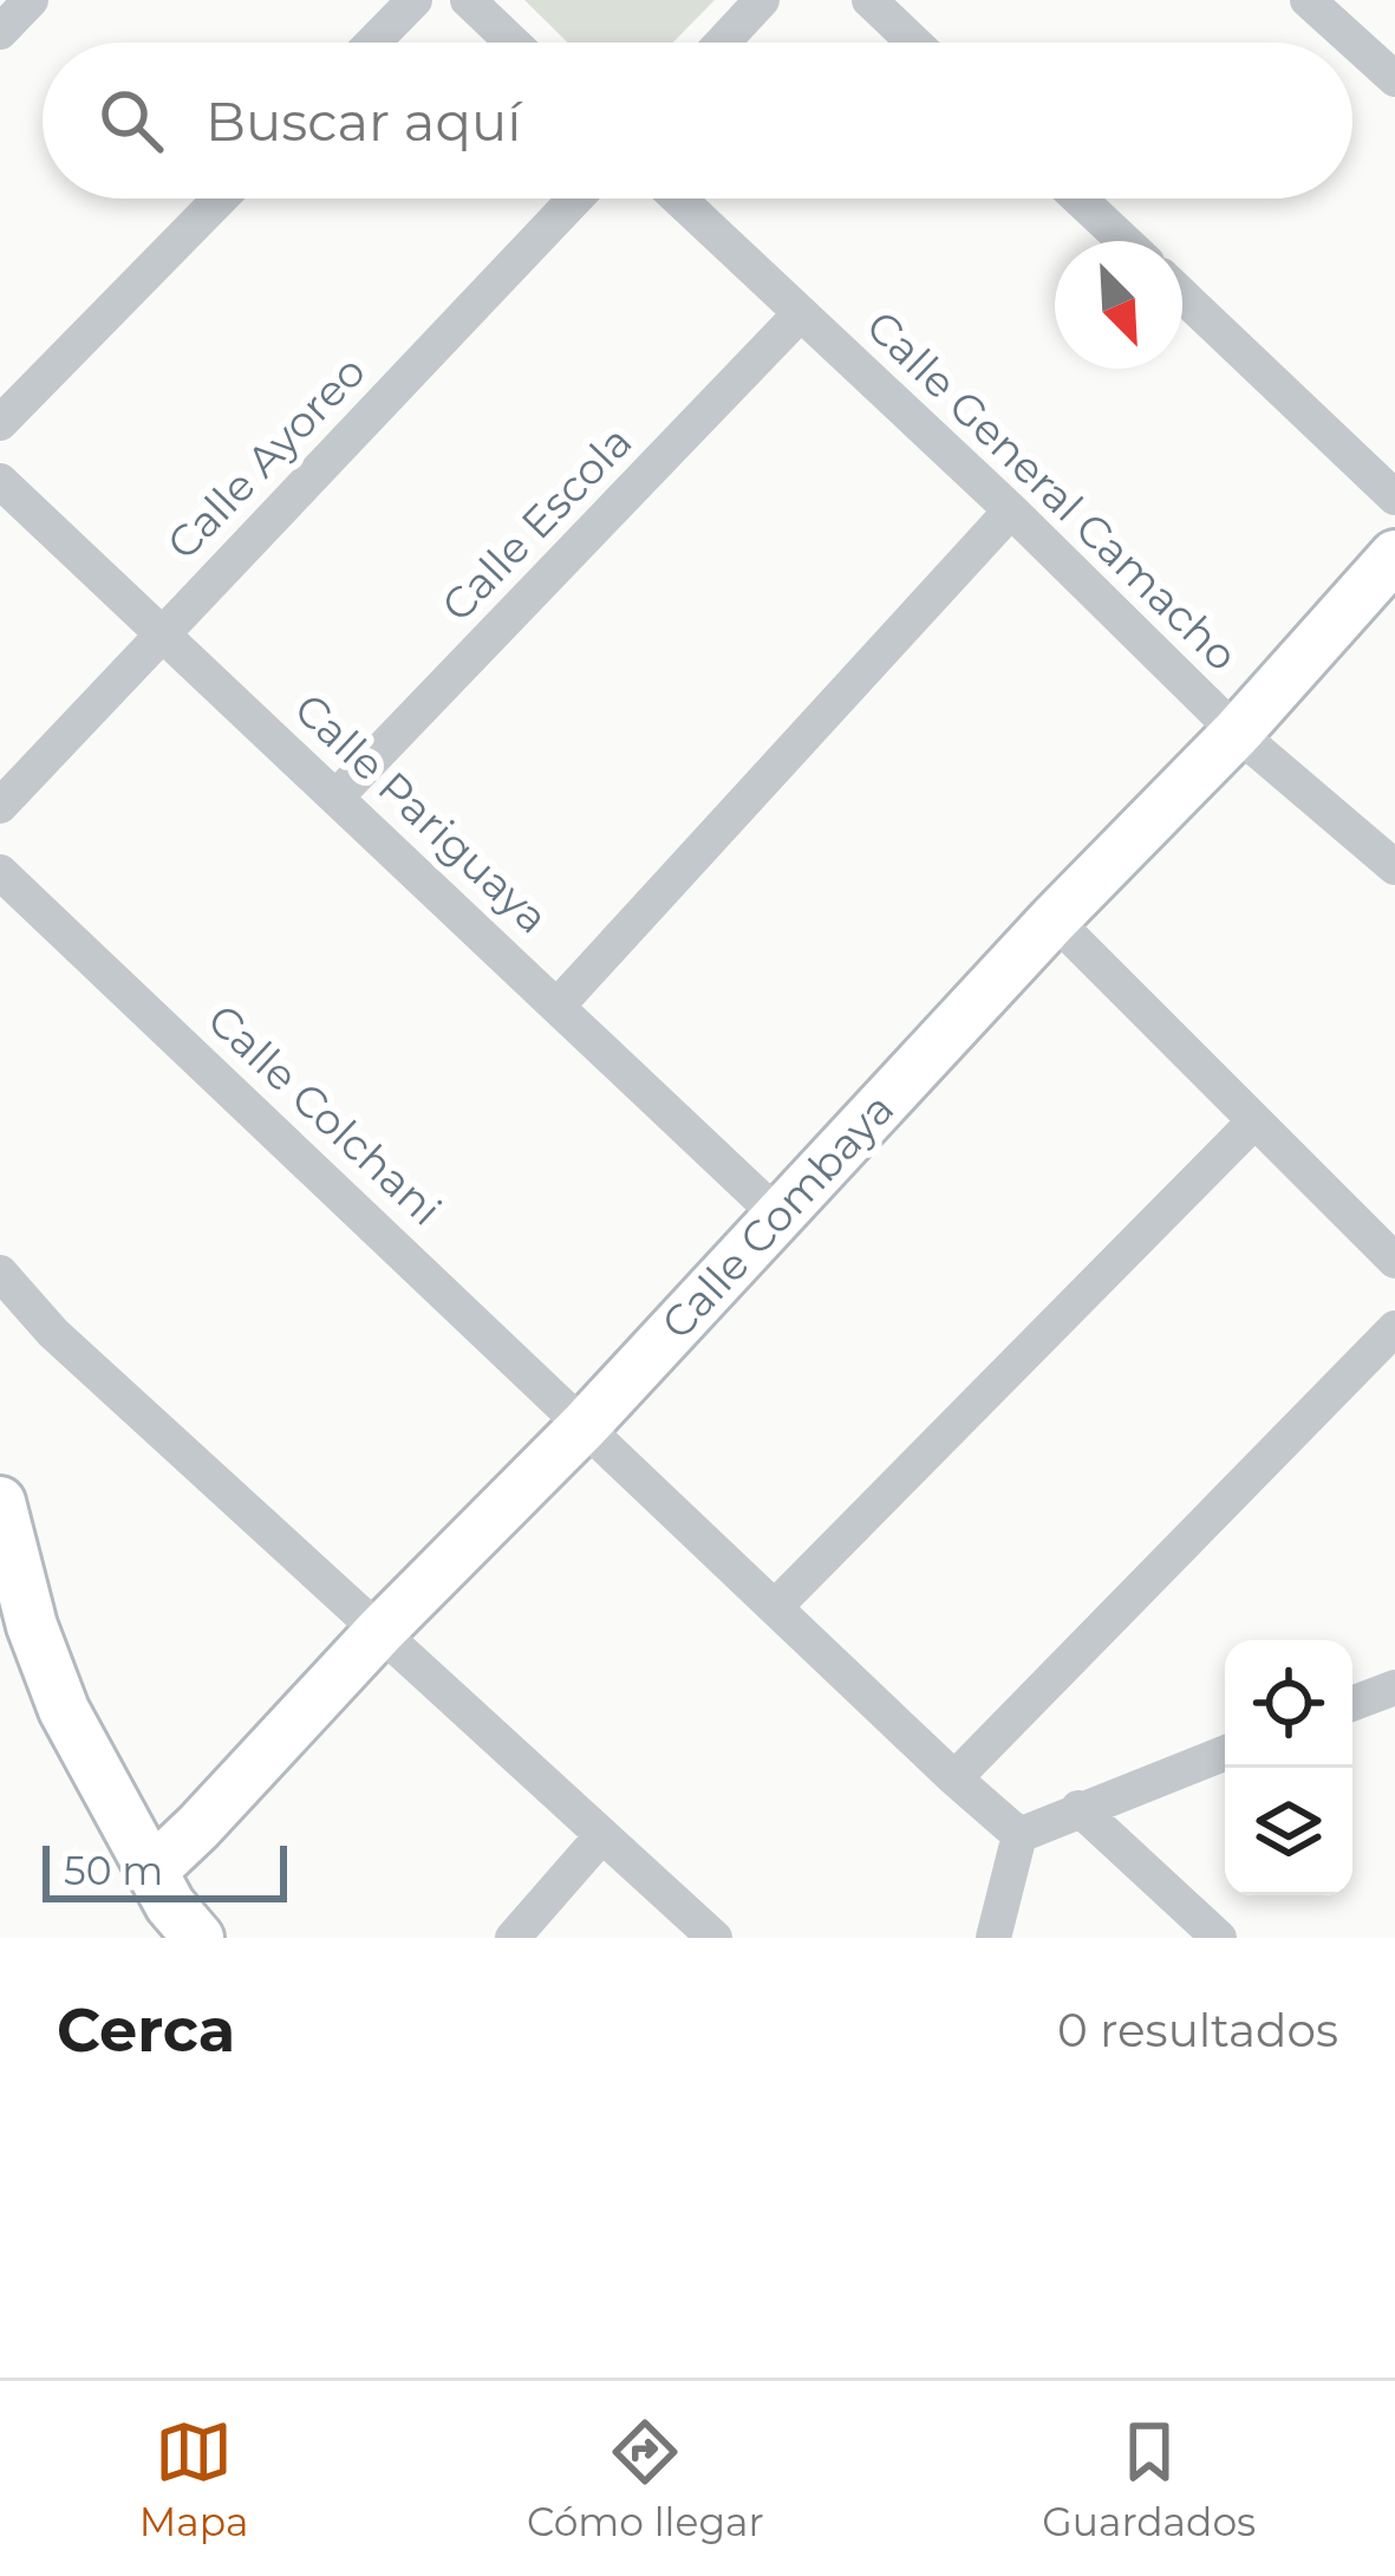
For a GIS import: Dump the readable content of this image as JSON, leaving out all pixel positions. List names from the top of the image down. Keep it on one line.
{"streets":{"street":["Calle Ayoreo","Calle General Camacho","Calle Escola","Calle Pariguaya","Calle Colchani","Calle Combaya"]},"crossings":[["Calle Ayoreo","Calle Pariguaya"],["Calle General Camacho","Calle Escola"],["Calle General Camacho","Calle Combaya"],["Calle Escola","Calle Pariguaya"],["Calle Pariguaya","Calle Combaya"],["Calle Colchani","Calle Combaya"]],"scale_bar":"50 m","north":"bottom right","page":{"search":"Buscar aquí","scale":"50 m","heading":["Cerca","0 resultados"],"nav":["Mapa","Cómo llegar","Guardados"]}}
